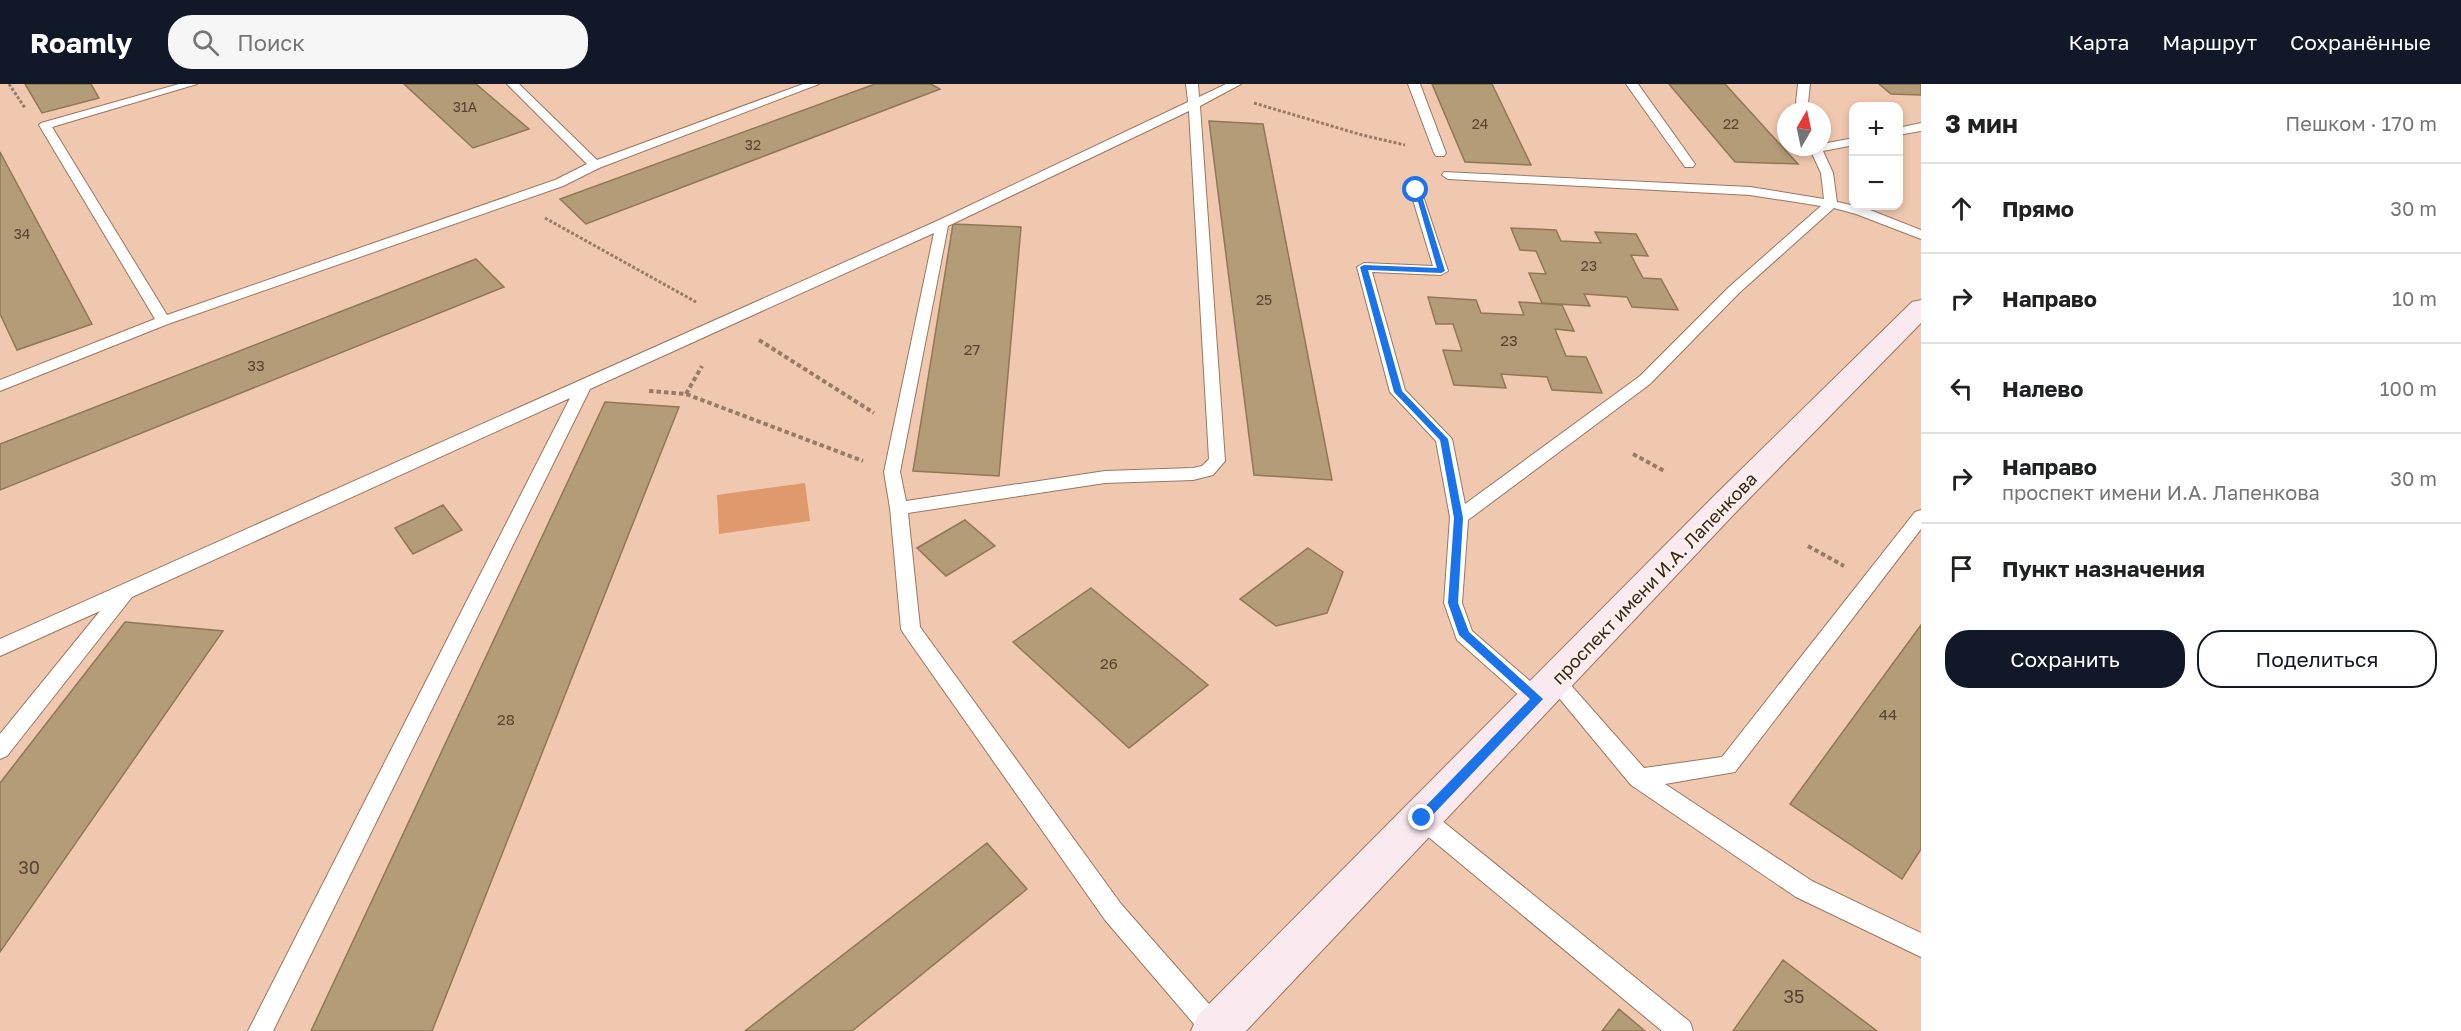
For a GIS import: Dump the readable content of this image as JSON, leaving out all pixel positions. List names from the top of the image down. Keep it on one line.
{"streets":{"main road":["проспект имени И.А. Лапенкова"]},"house_numbers":["31А","24","22","32","34","23","25","23","27","33","26","44","28","30","35"],"north":"top","page":{"header":"Roamly","search":"Поиск","nav":["Карта","Маршрут","Сохранённые"],"heading":["3 мин","Пешком · 170 m"],"map_buttons":["+","−"],"list":[["Прямо","30 m"],["Направо","10 m"],["Налево","100 m"],["Направо","проспект имени И.А. Лапенкова","30 m"],"Пункт назначения"],"buttons":["Сохранить","Поделиться"]}}
